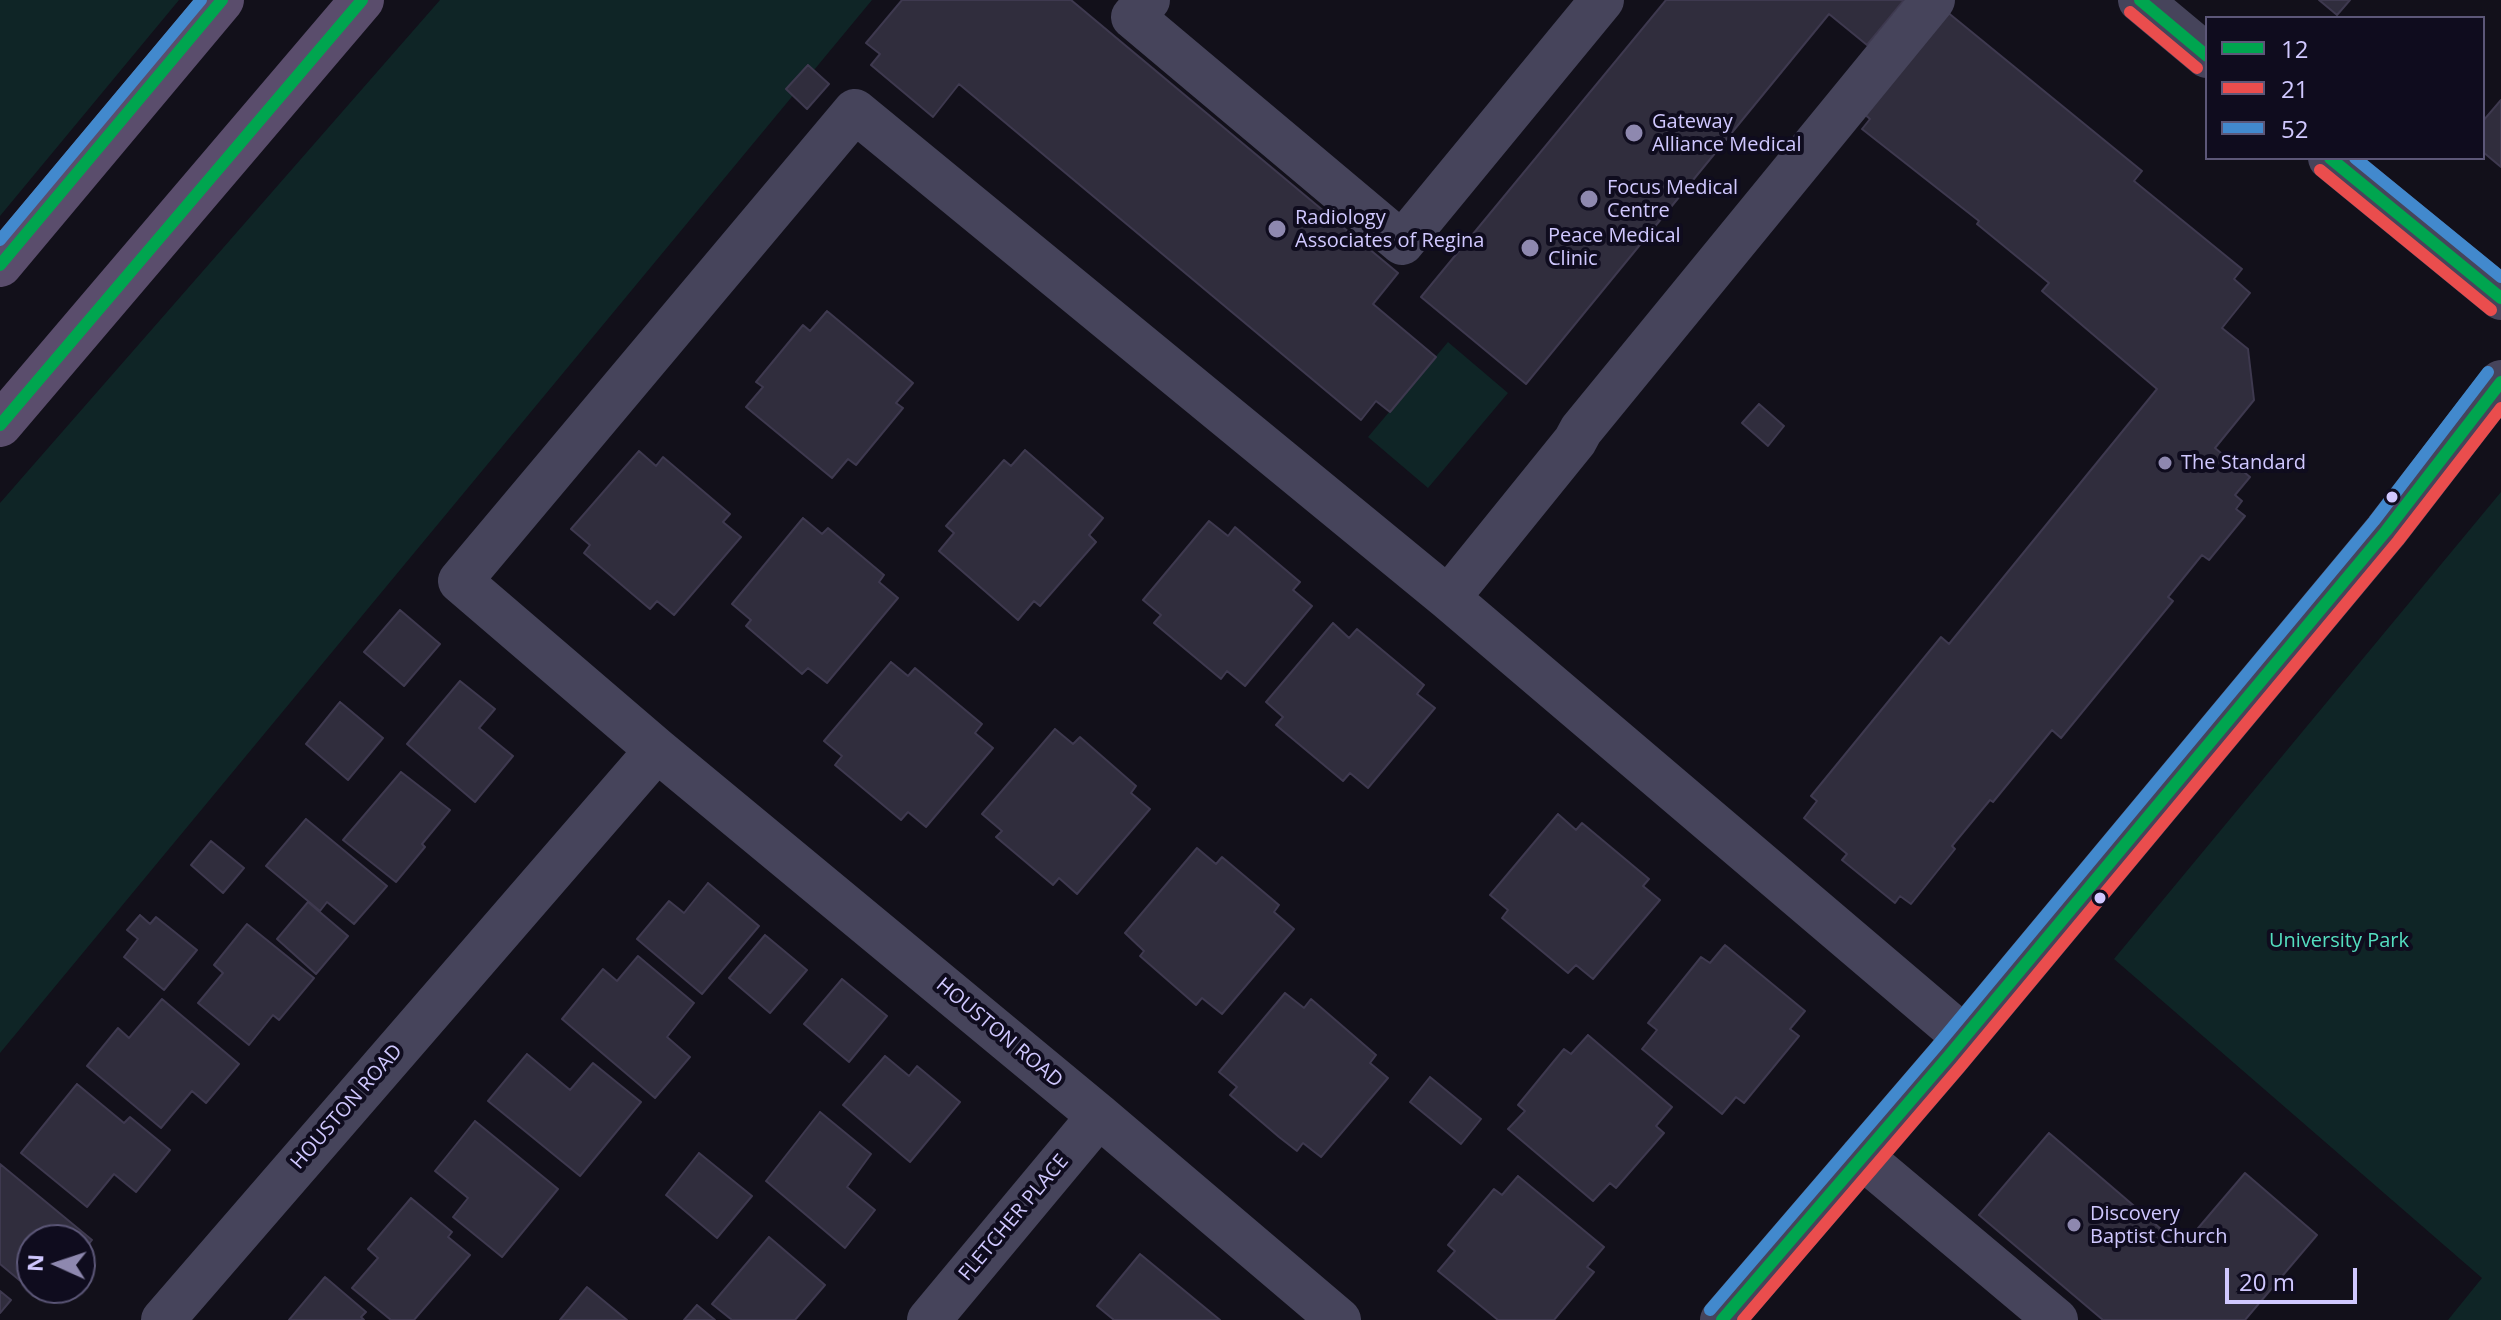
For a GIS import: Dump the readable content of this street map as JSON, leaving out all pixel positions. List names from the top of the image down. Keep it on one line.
{"streets":{"street":["HOUSTON ROAD","FLETCHER PLACE"]},"crossings":[["HOUSTON ROAD","FLETCHER PLACE"]],"parks":["University Park"],"places":["Gateway Alliance Medical","Focus Medical Centre","Radiology Associates of Regina","Peace Medical Clinic","The Standard","Discovery Baptist Church"],"lines":["transit line 12","transit line 52","transit line 21"],"legend":["12","21","52"],"scale_bar":"20 m","north":"left"}
